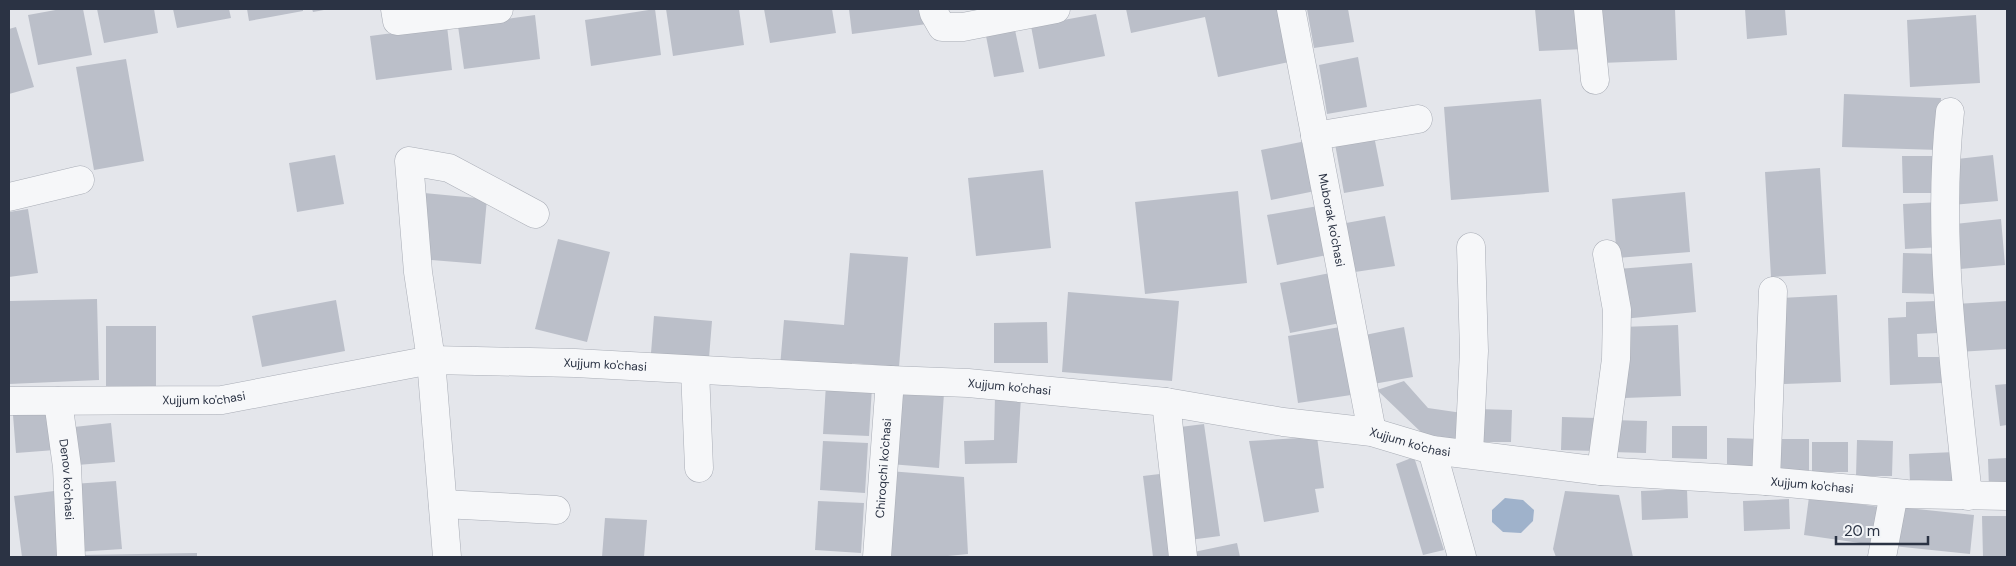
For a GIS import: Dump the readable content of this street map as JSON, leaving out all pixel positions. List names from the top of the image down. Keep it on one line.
{"streets":{"street":["Muborak ko'chasi","Xujjum ko'chasi","Chiroqchi ko'chasi","Denov ko'chasi"]},"crossings":[["Muborak ko'chasi","Xujjum ko'chasi"],["Xujjum ko'chasi","Chiroqchi ko'chasi"],["Xujjum ko'chasi","Denov ko'chasi"]],"scale_bar":"20 m"}
